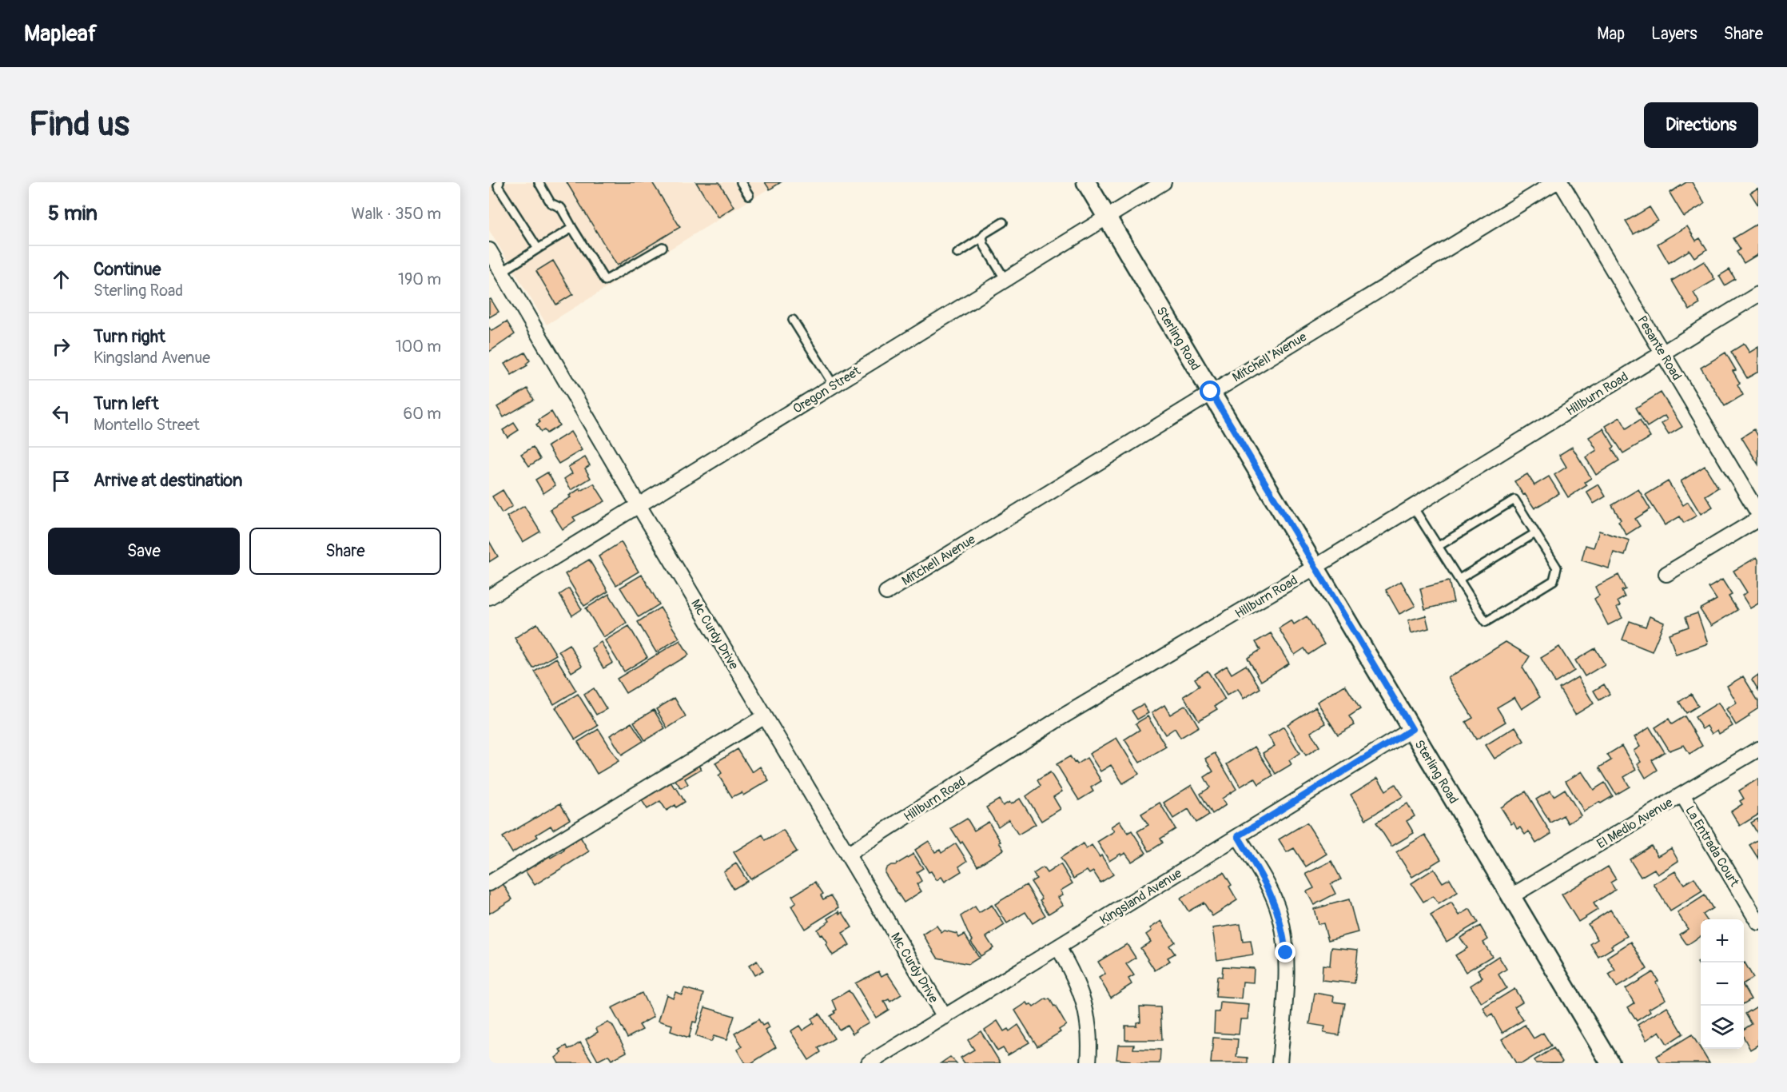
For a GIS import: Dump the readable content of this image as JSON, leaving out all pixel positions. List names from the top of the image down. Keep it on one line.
{"streets":{"street":["Sterling Road","Pesante Road","Mitchell Avenue","Oregon Street","Hillburn Road","Mc Curdy Drive","El Medio Avenue","La Entrada Court","Kingsland Avenue"]},"crossings":[["Sterling Road","Mitchell Avenue"],["Sterling Road","Oregon Street"],["Sterling Road","Hillburn Road"],["Sterling Road","El Medio Avenue"],["Sterling Road","Kingsland Avenue"],["Pesante Road","Hillburn Road"],["Oregon Street","Mc Curdy Drive"],["Hillburn Road","Mc Curdy Drive"],["Mc Curdy Drive","Kingsland Avenue"],["El Medio Avenue","La Entrada Court"]],"page":{"header":"Mapleaf","nav":["Map","Layers","Share"],"buttons":["Directions",["Save","Share"]],"title":"Find us","heading":["5 min","Walk · 350 m"],"list":[["Continue","Sterling Road","190 m"],["Turn right","Kingsland Avenue","100 m"],["Turn left","Montello Street","60 m"],"Arrive at destination"],"map_buttons":["+","−"]}}
